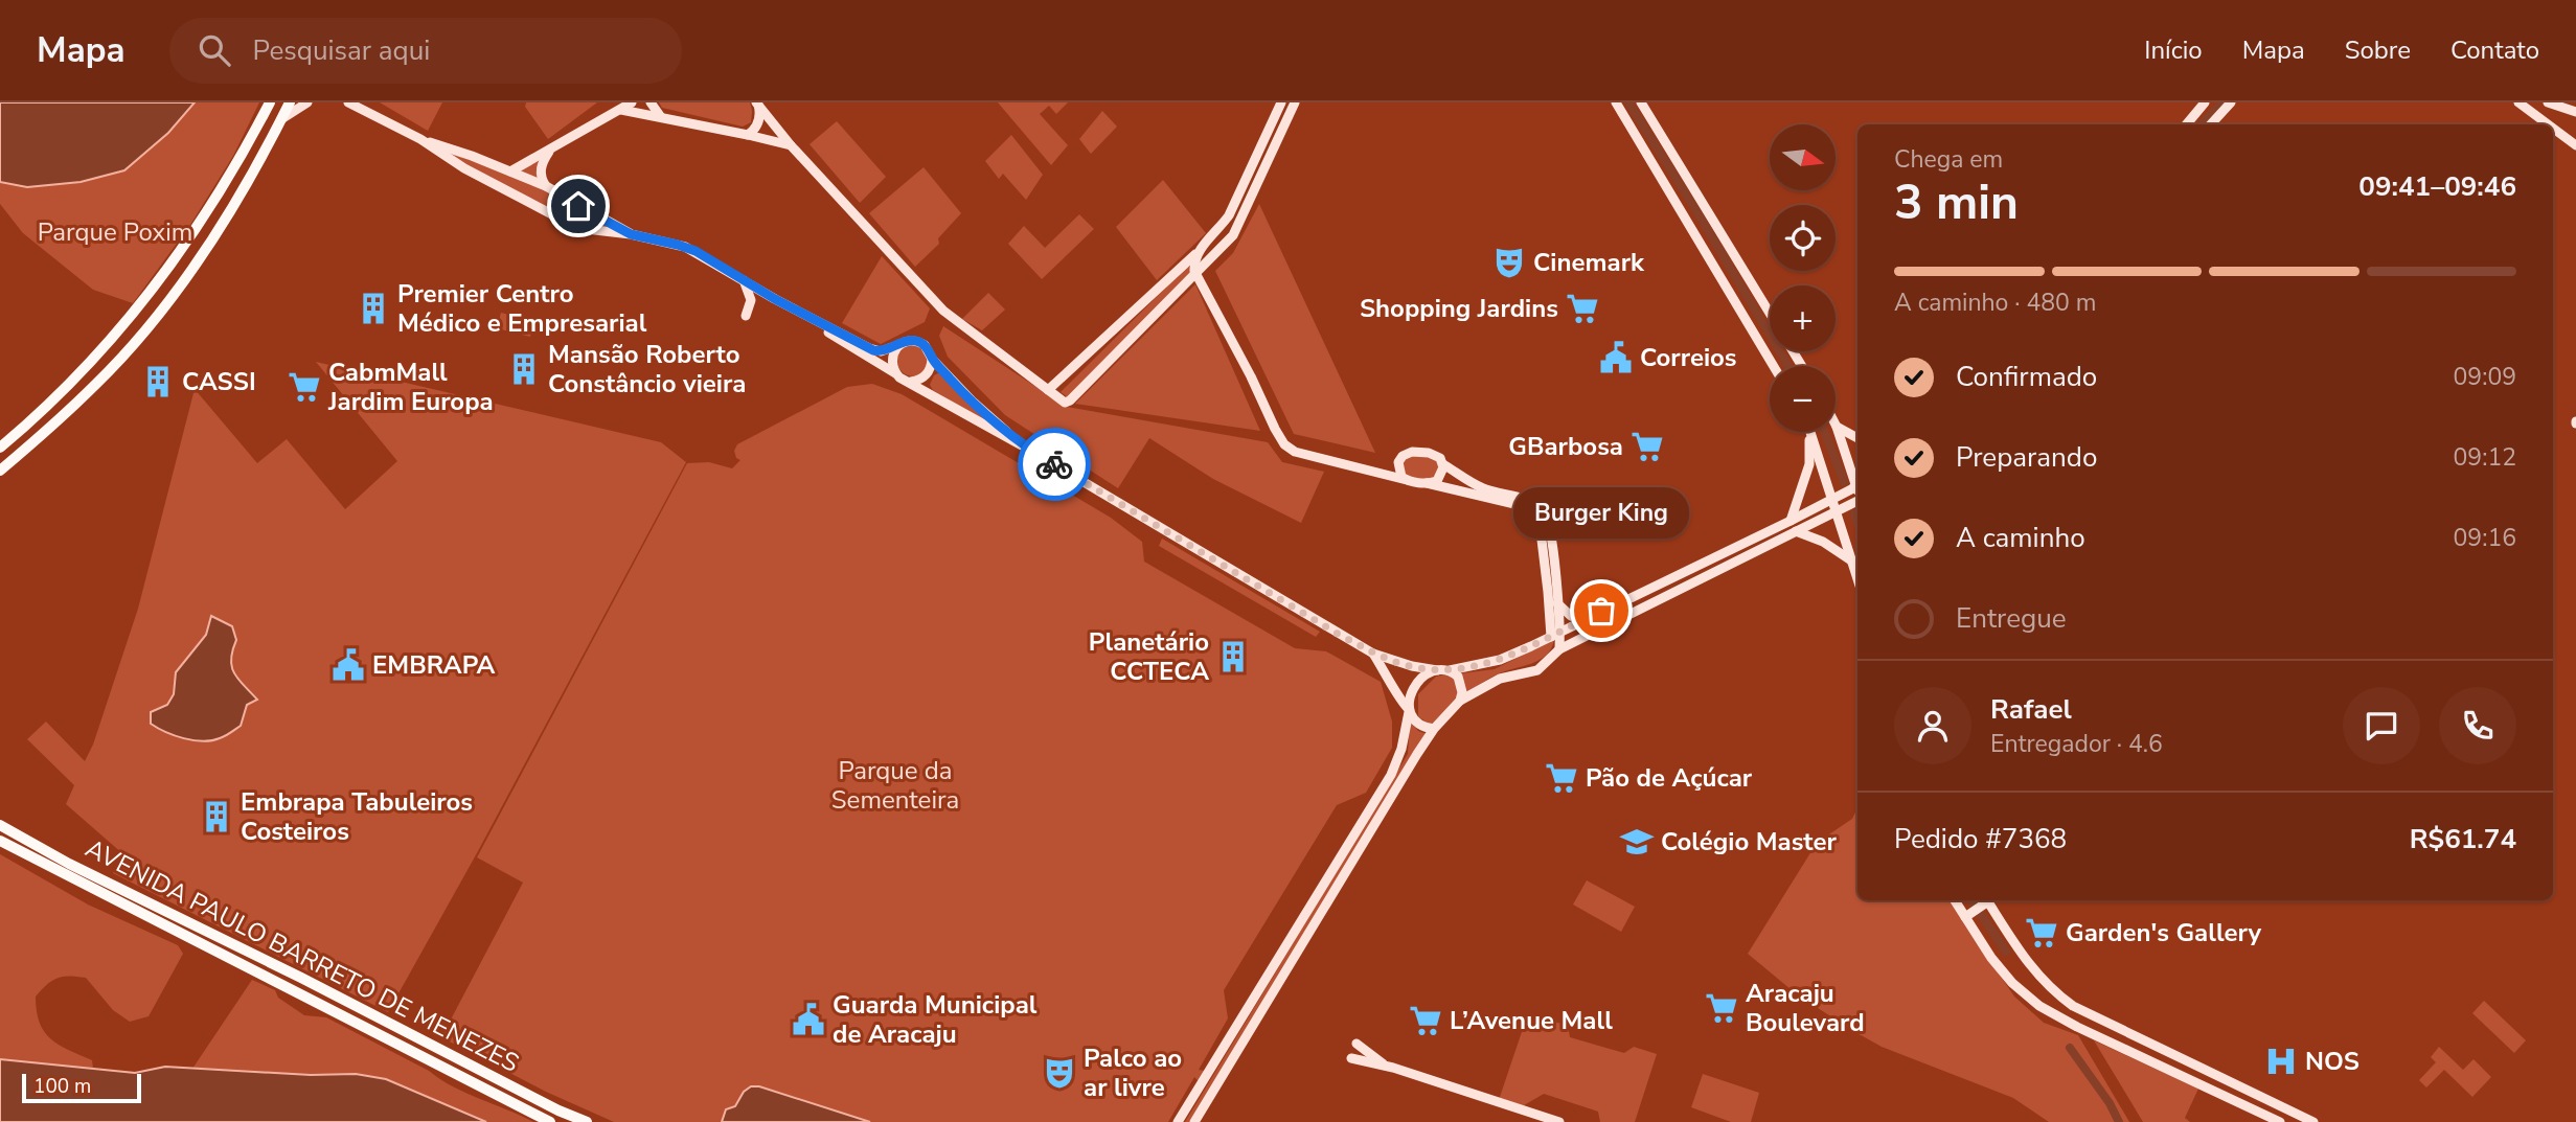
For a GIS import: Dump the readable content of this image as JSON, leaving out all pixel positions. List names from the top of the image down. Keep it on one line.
{"streets":{"main road":["AVENIDA PAULO BARRETO DE MENEZES"]},"parks":["Parque Poxim","Parque da Sementeira"],"places":{"theatre":["Cinemark","Palco ao ar livre"],"building":["Premier Centro Médico e Empresarial","Mansão Roberto Constâncio vieira","CASSI","Planetário CCTECA","Embrapa Tabuleiros Costeiros"],"supermarket":["Shopping Jardins","CabmMall Jardim Europa","GBarbosa","Pão de Açúcar","Garden's Gallery","Aracaju Boulevard","L’Avenue Mall"],"public building":["Correios","EMBRAPA","Guarda Municipal de Aracaju"],"other":["Burger King"],"school or university":["Colégio Master"],"hospital":["NOS"]},"scale_bar":"100 m","north":"right","page":{"header":"Mapa","search":"Pesquisar aqui","nav":["Início","Mapa","Sobre","Contato"],"map_buttons":["+","−"],"heading":["3 min","Chega em","09:41–09:46"],"panel":["Rafael","Entregador · 4.6","Pedido #7368","R$61.74"],"bar":"A caminho · 480 m","list":[["Confirmado","09:09"],["Preparando","09:12"],["A caminho","09:16"],"Entregue"],"bubble":"Burger King","scale":"100 m"}}
